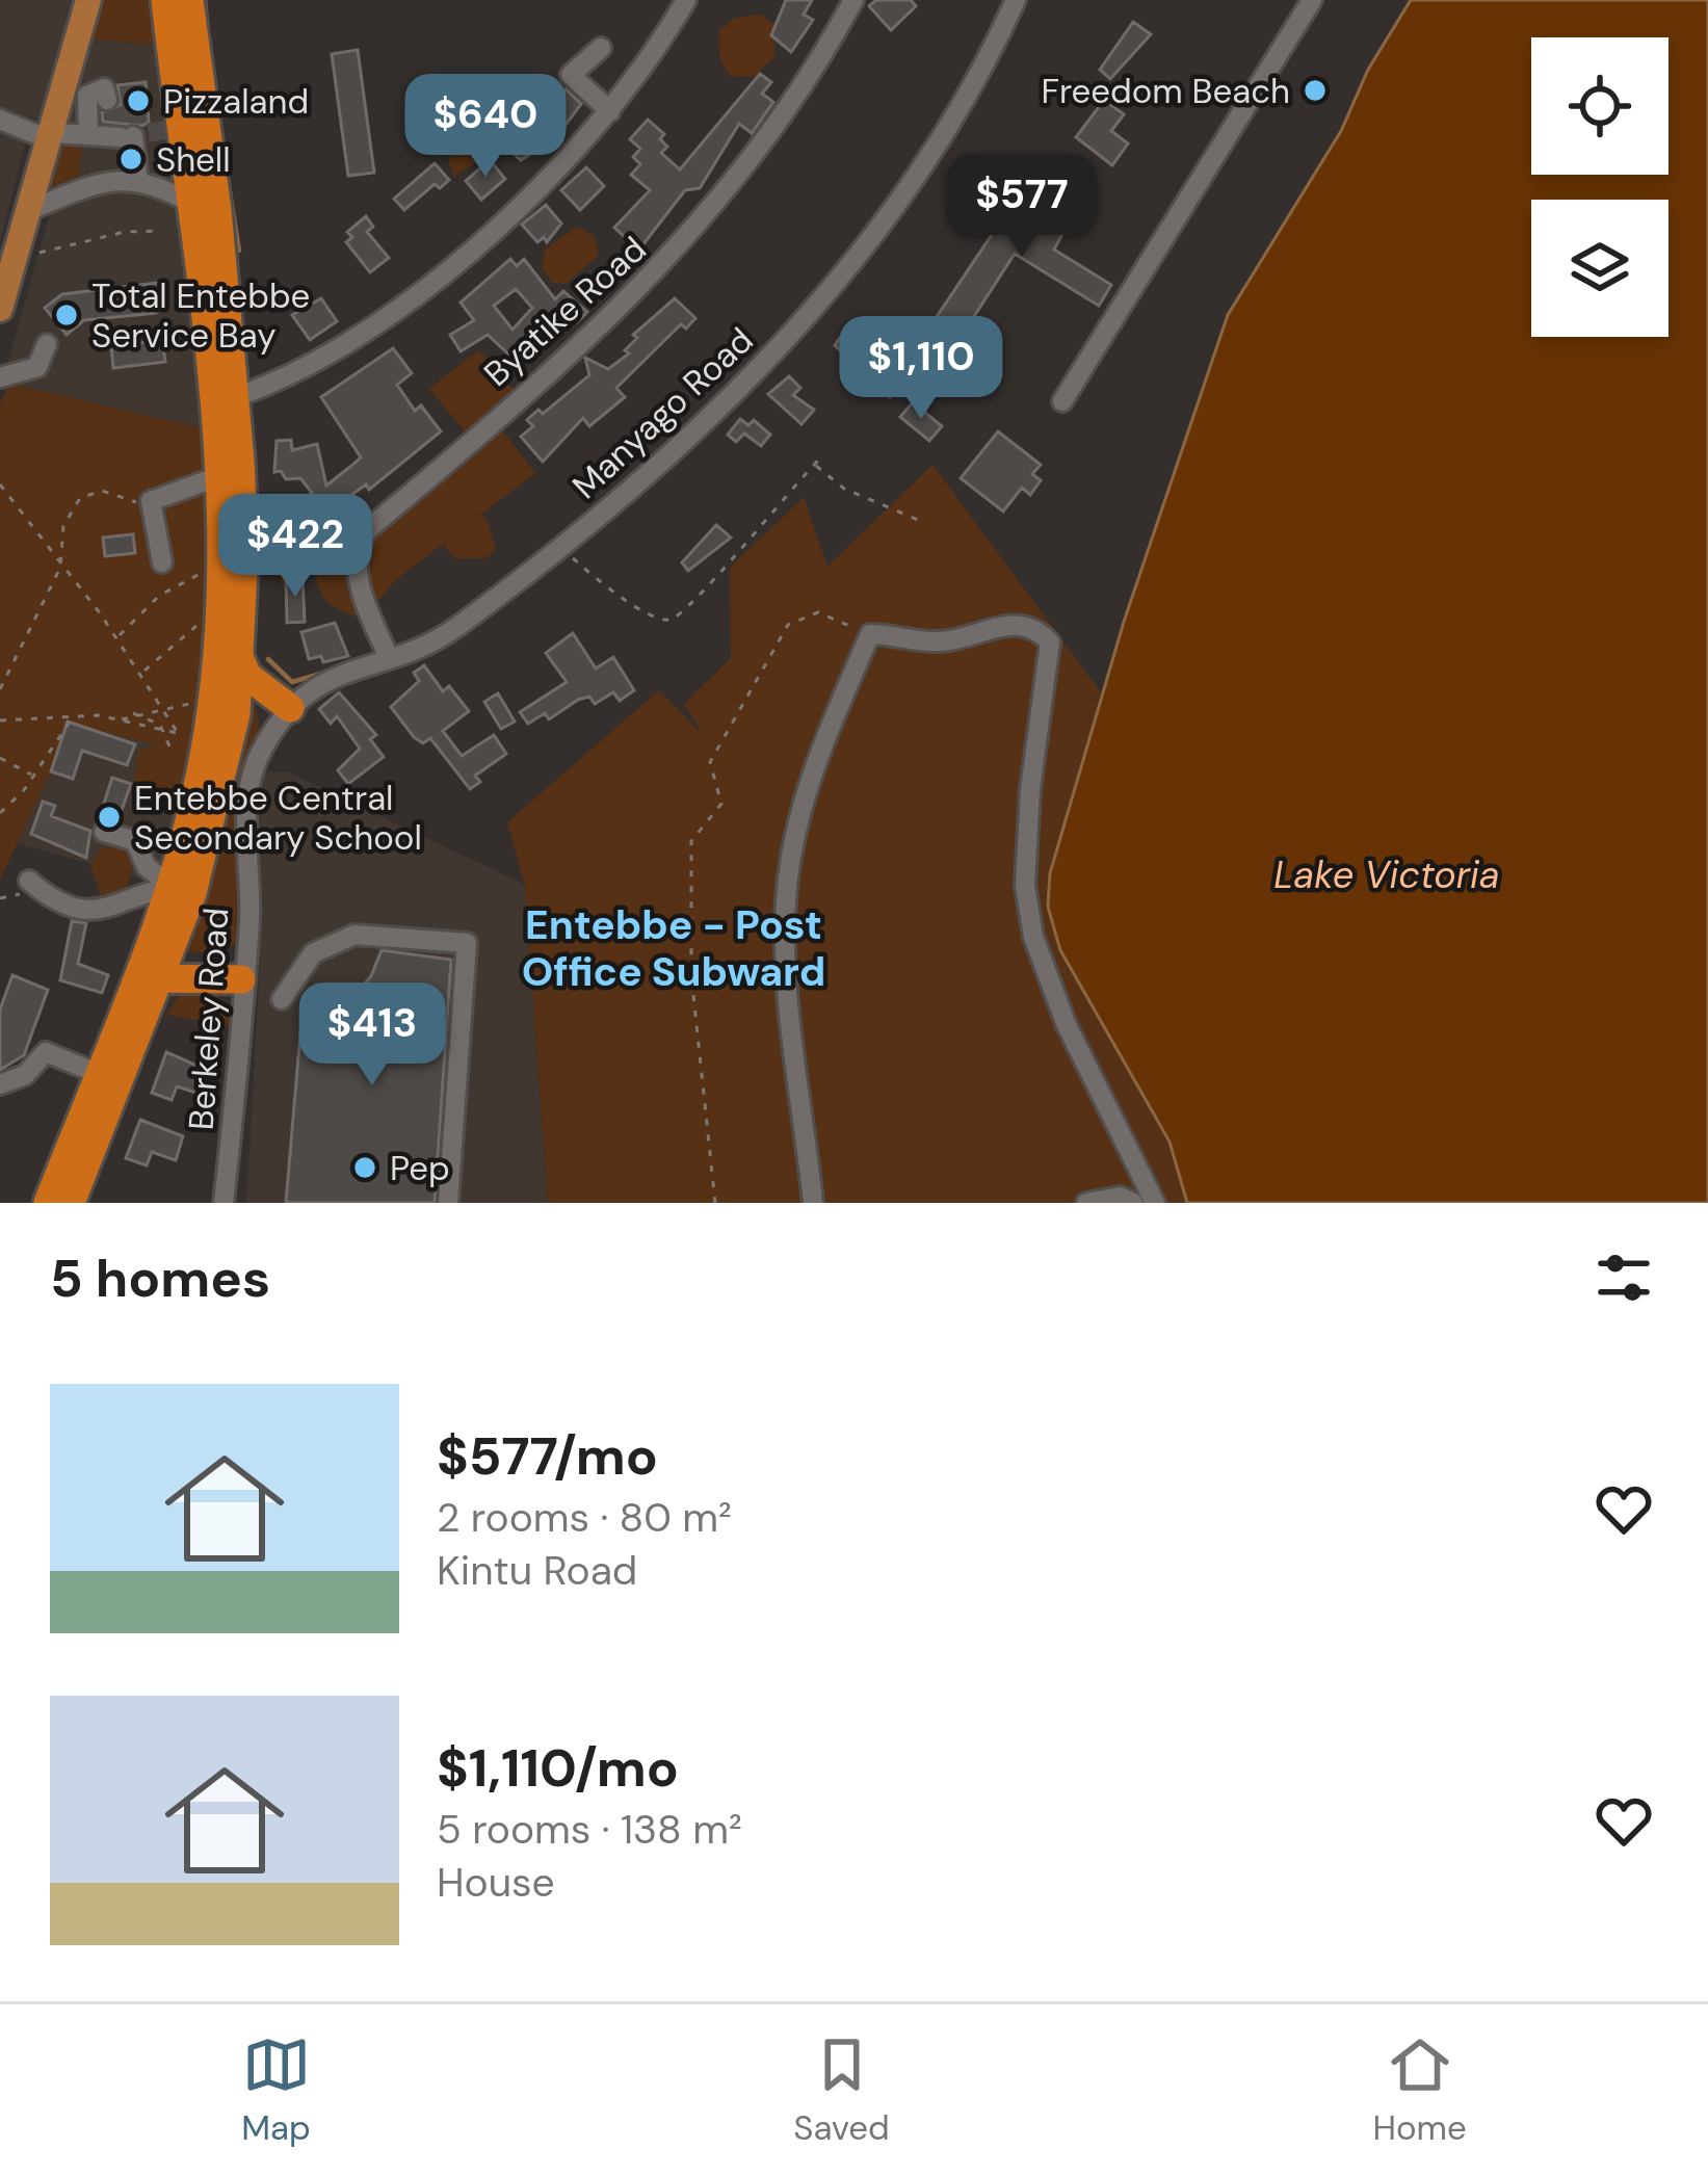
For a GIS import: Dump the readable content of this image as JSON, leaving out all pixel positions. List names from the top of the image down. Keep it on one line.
{"streets":{"street":["Byatike Road","Manyago Road","Berkeley Road"]},"crossings":[["Byatike Road","Manyago Road"],["Manyago Road","Berkeley Road"]],"districts":["Entebbe - Post Office Subward"],"water":["Lake Victoria"],"places":["Freedom Beach","Pizzaland","Shell","Total Entebbe Service Bay","Entebbe Central Secondary School","Pep"],"page":{"price":["$640","$577","$1,110","$422","$413"],"heading":"5 homes","list":[{"name":"$577/mo","note":"2 rooms · 80 m² · Kintu Road"},{"name":"$1,110/mo","note":"5 rooms · 138 m² · House"}],"tabs":["Map","Saved","Home"]}}
